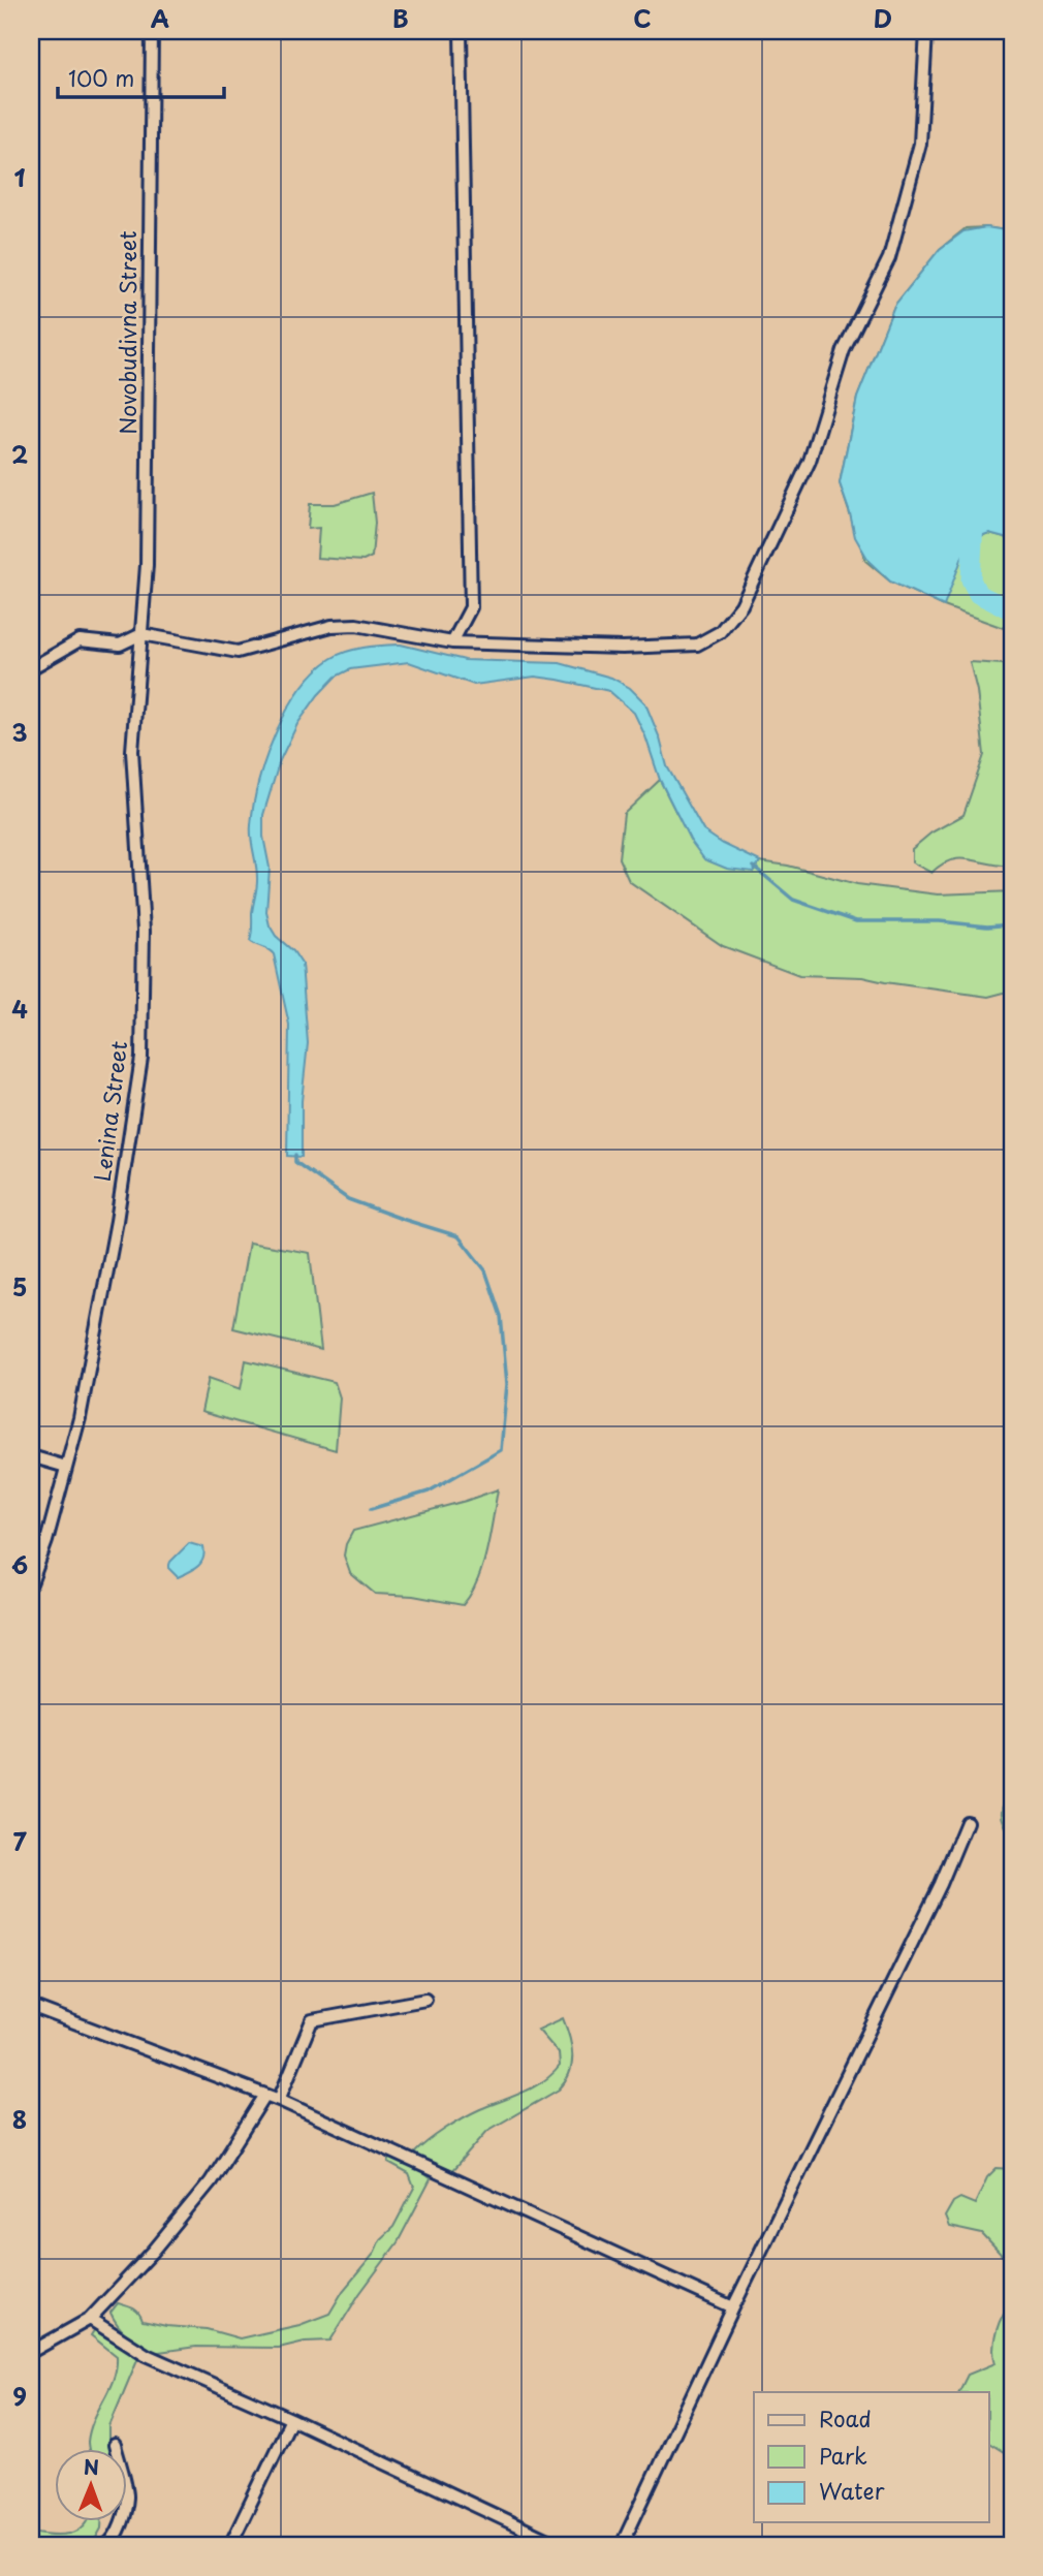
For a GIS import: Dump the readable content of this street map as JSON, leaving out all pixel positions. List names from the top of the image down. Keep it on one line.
{"streets":{"street":["Novobudivna Street","Lenina Street"]},"crossings":[["Novobudivna Street","Lenina Street"]],"legend":["Road","Park","Water"],"scale_bar":"100 m","north":"top","grid":{"columns":["A","B","C","D"],"rows":["1","2","3","4","5","6","7","8","9"]}}
